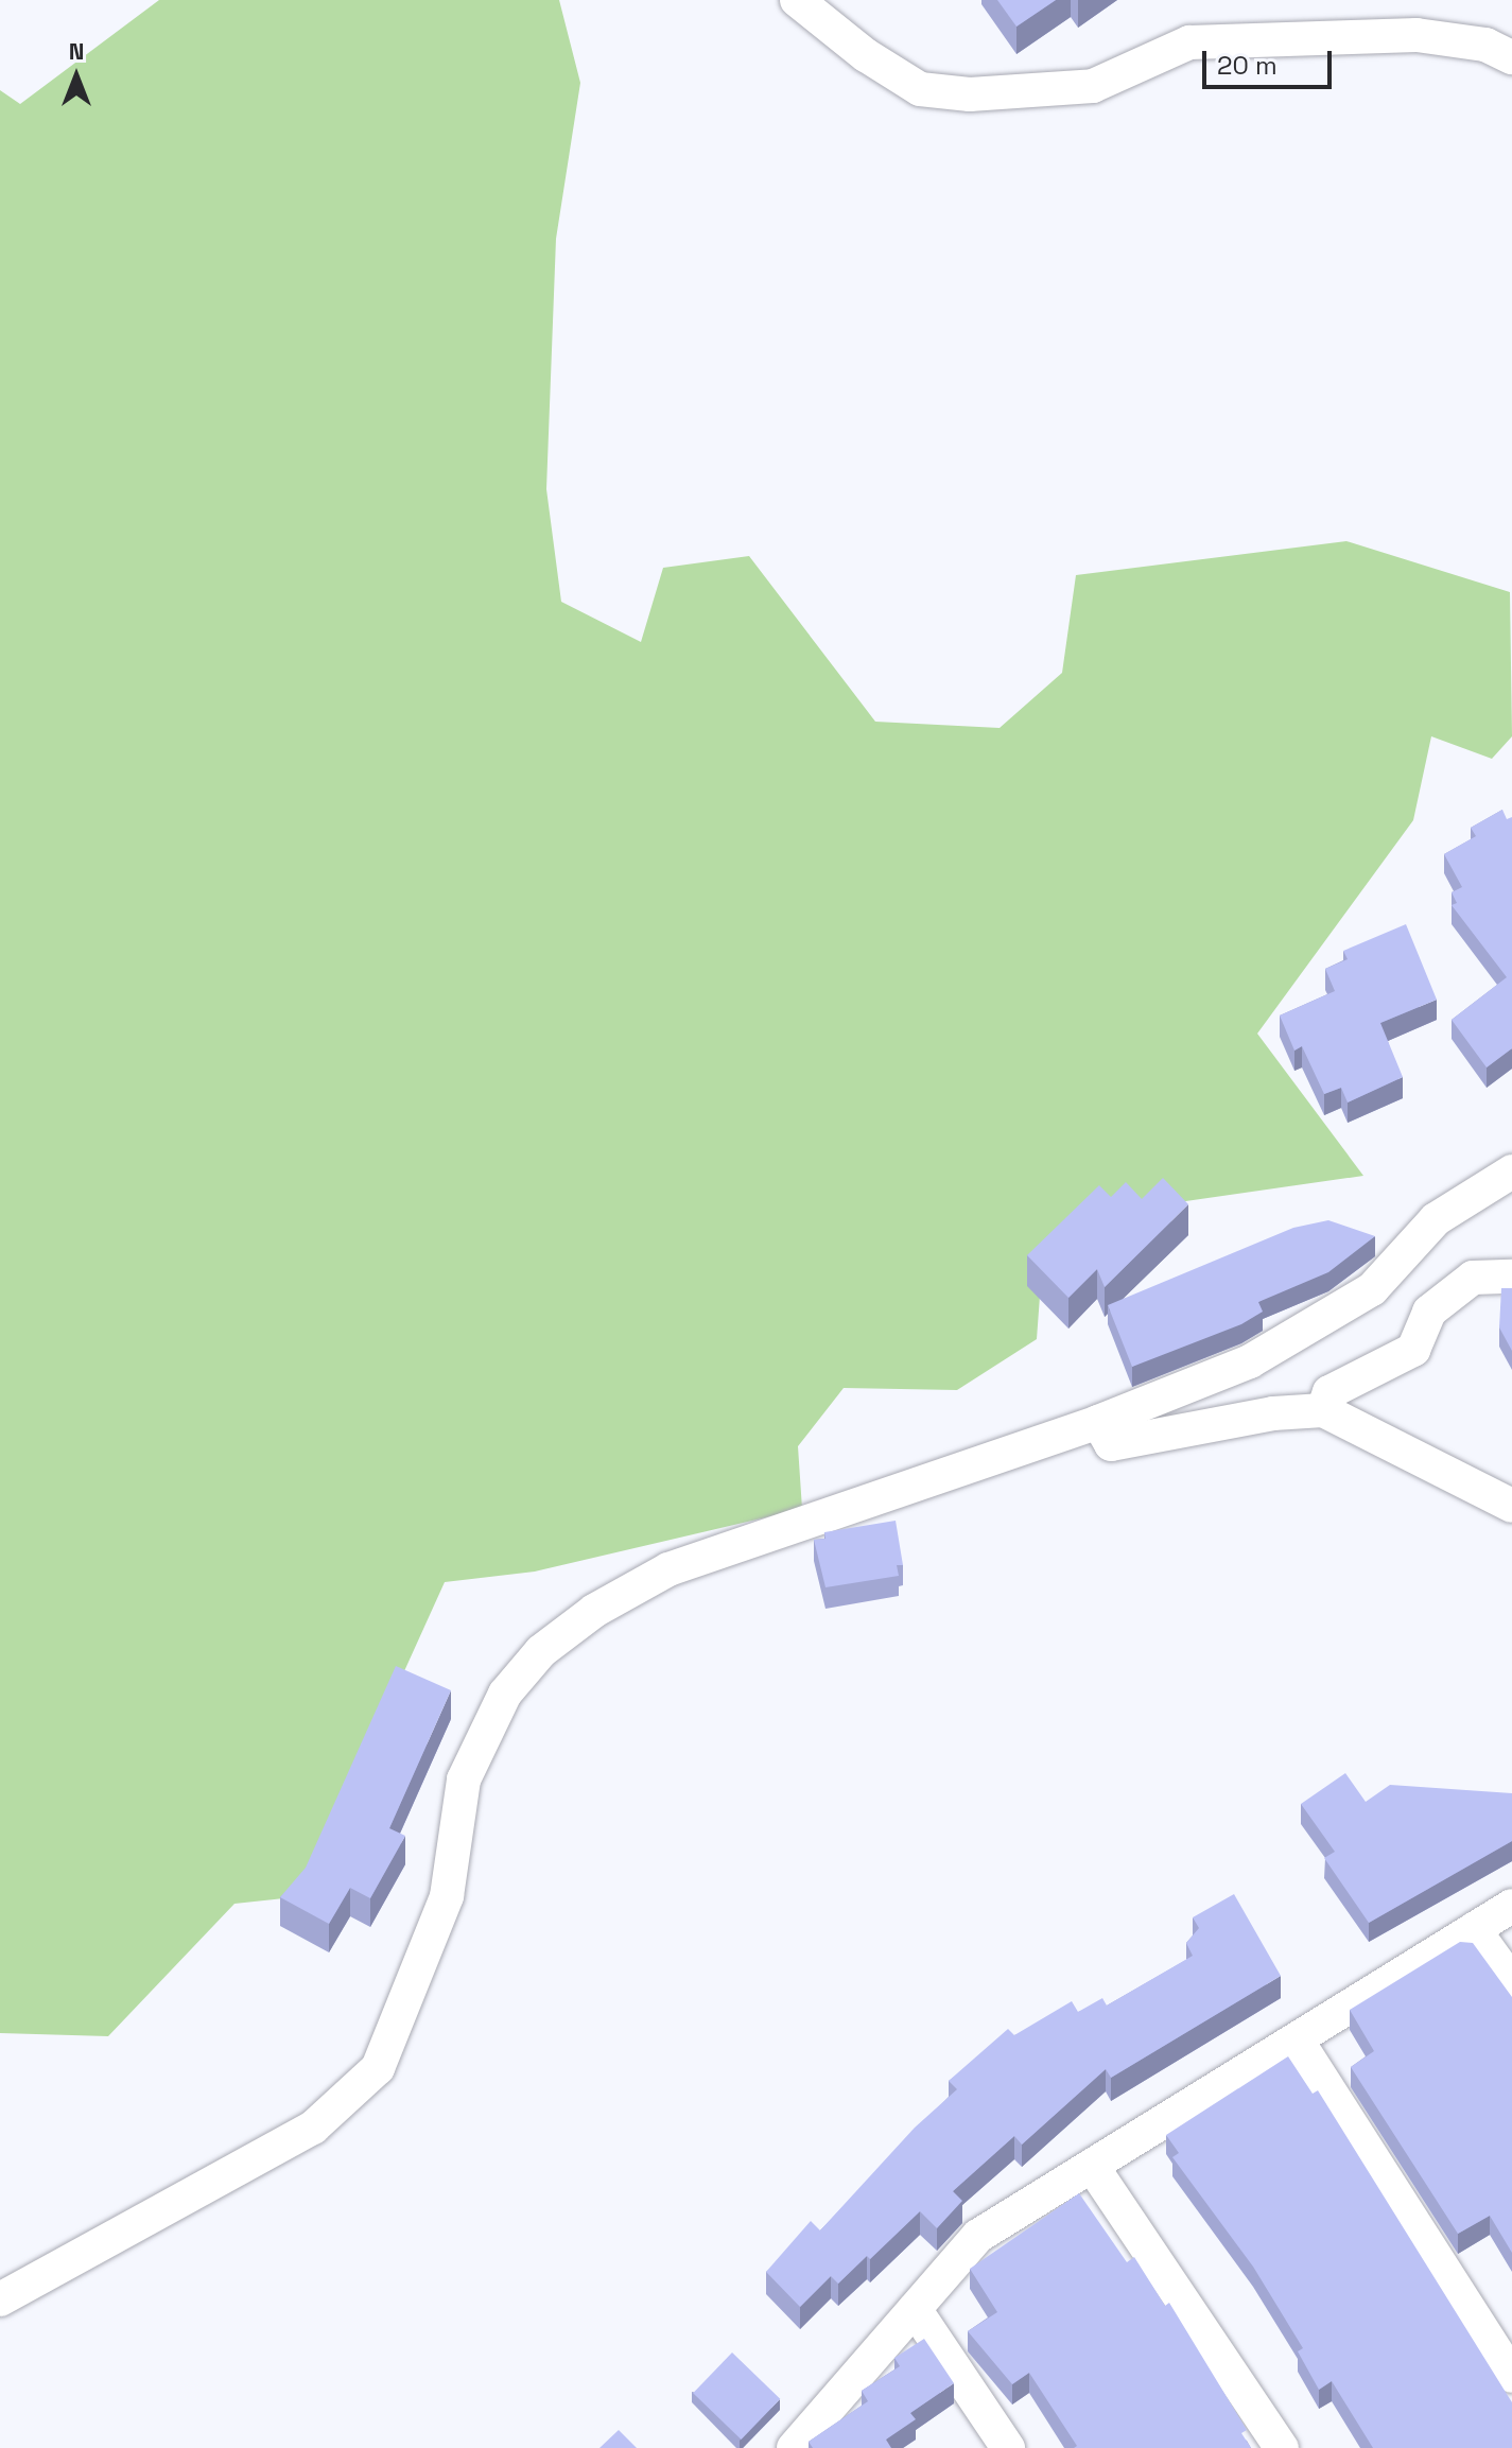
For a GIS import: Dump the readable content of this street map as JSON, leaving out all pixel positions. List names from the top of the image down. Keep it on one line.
{"scale_bar":"20 m","north":"top"}
